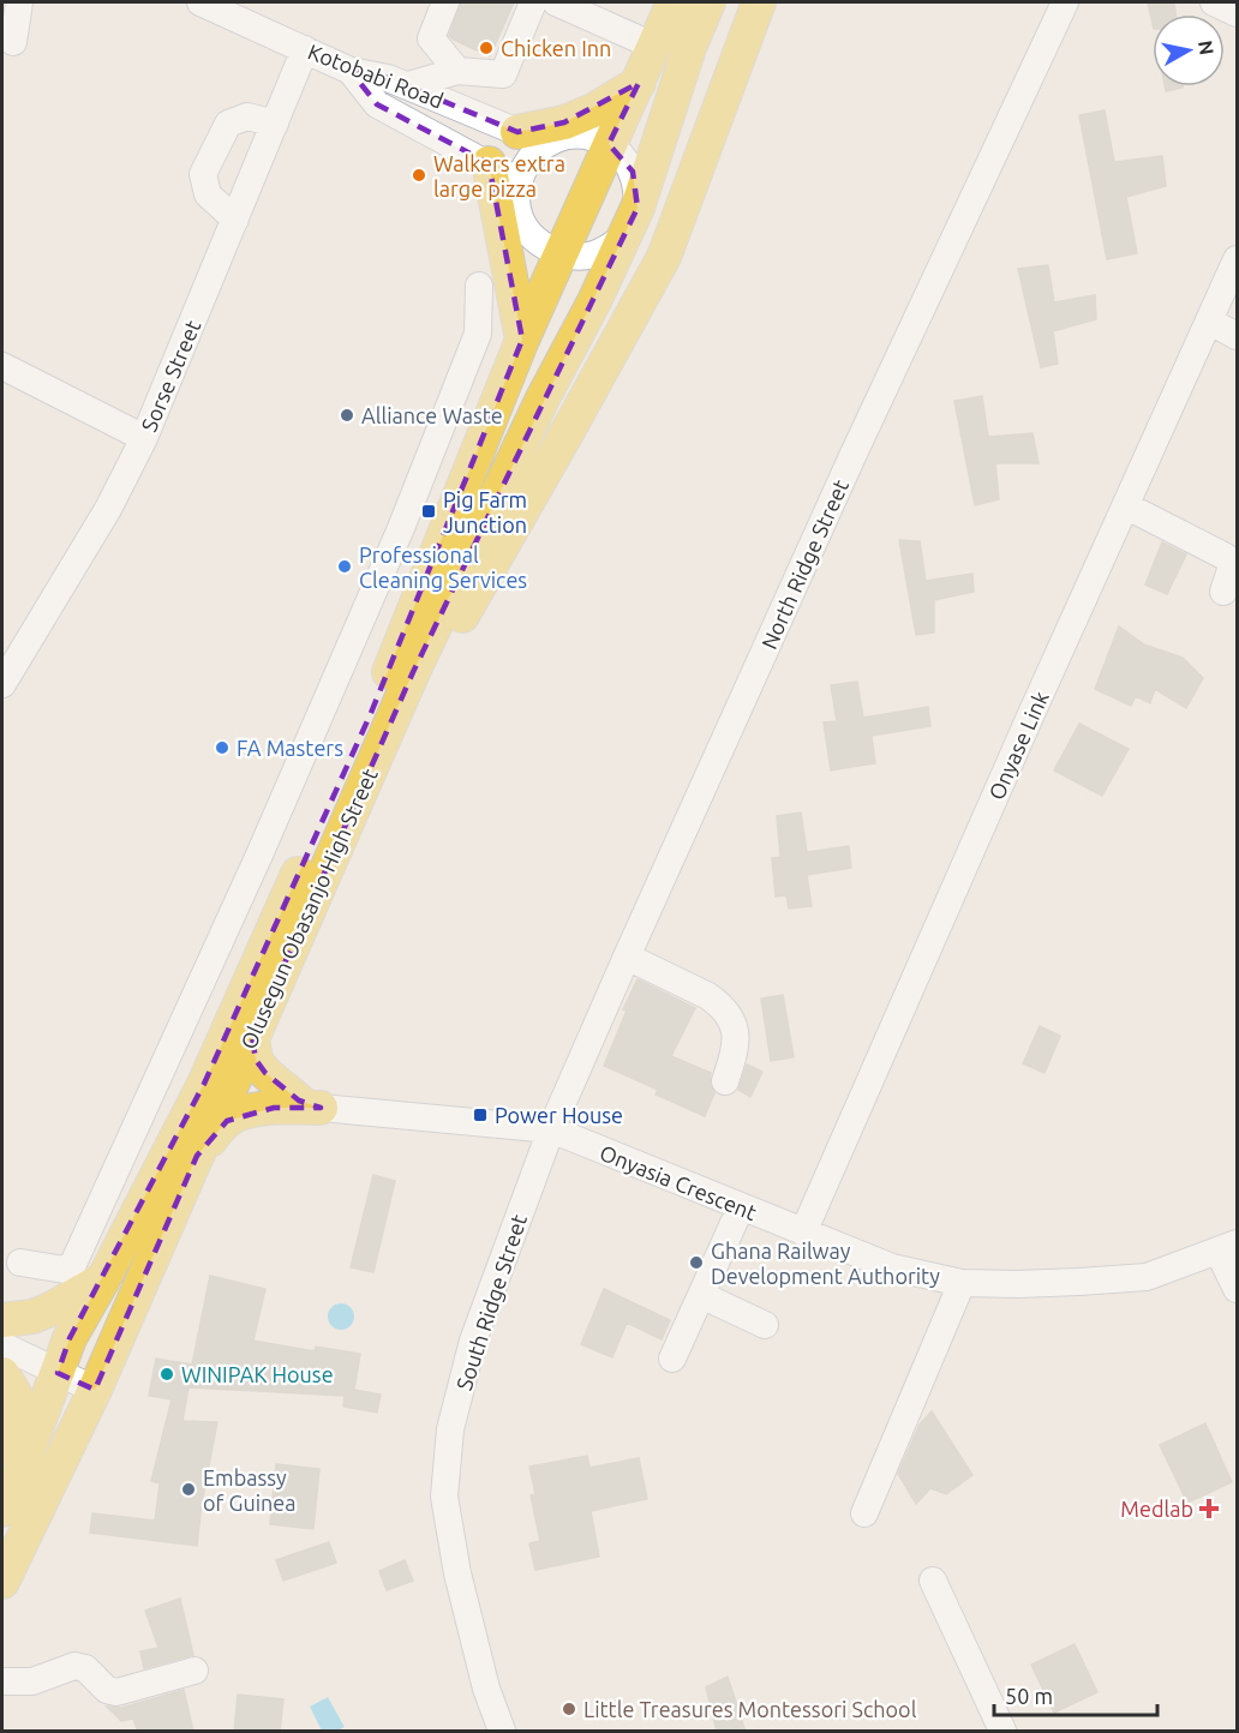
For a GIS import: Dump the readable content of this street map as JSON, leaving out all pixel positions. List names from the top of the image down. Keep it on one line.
{"streets":{"main road":["Olusegun Obasanjo High Street"],"street":["Kotobabi Road","Sorse Street","North Ridge Street","Onyase Link","Onyasia Crescent","South Ridge Street"]},"crossings":[["Kotobabi Road","Sorse Street"],["North Ridge Street","Onyasia Crescent"],["North Ridge Street","South Ridge Street"],["Onyase Link","Onyasia Crescent"],["Olusegun Obasanjo High Street","Onyasia Crescent"],["Onyasia Crescent","South Ridge Street"]],"places":{"other":["Chicken Inn","Walkers extra large pizza","Alliance Waste","Professional Cleaning Services","FA Masters","Ghana Railway Development Authority","WINIPAK House","Embassy of Guinea","Little Treasures Montessori School"],"transit":["Pig Farm Junction","Power House"],"health":["Medlab"]},"scale_bar":"50 m","north":"right"}
